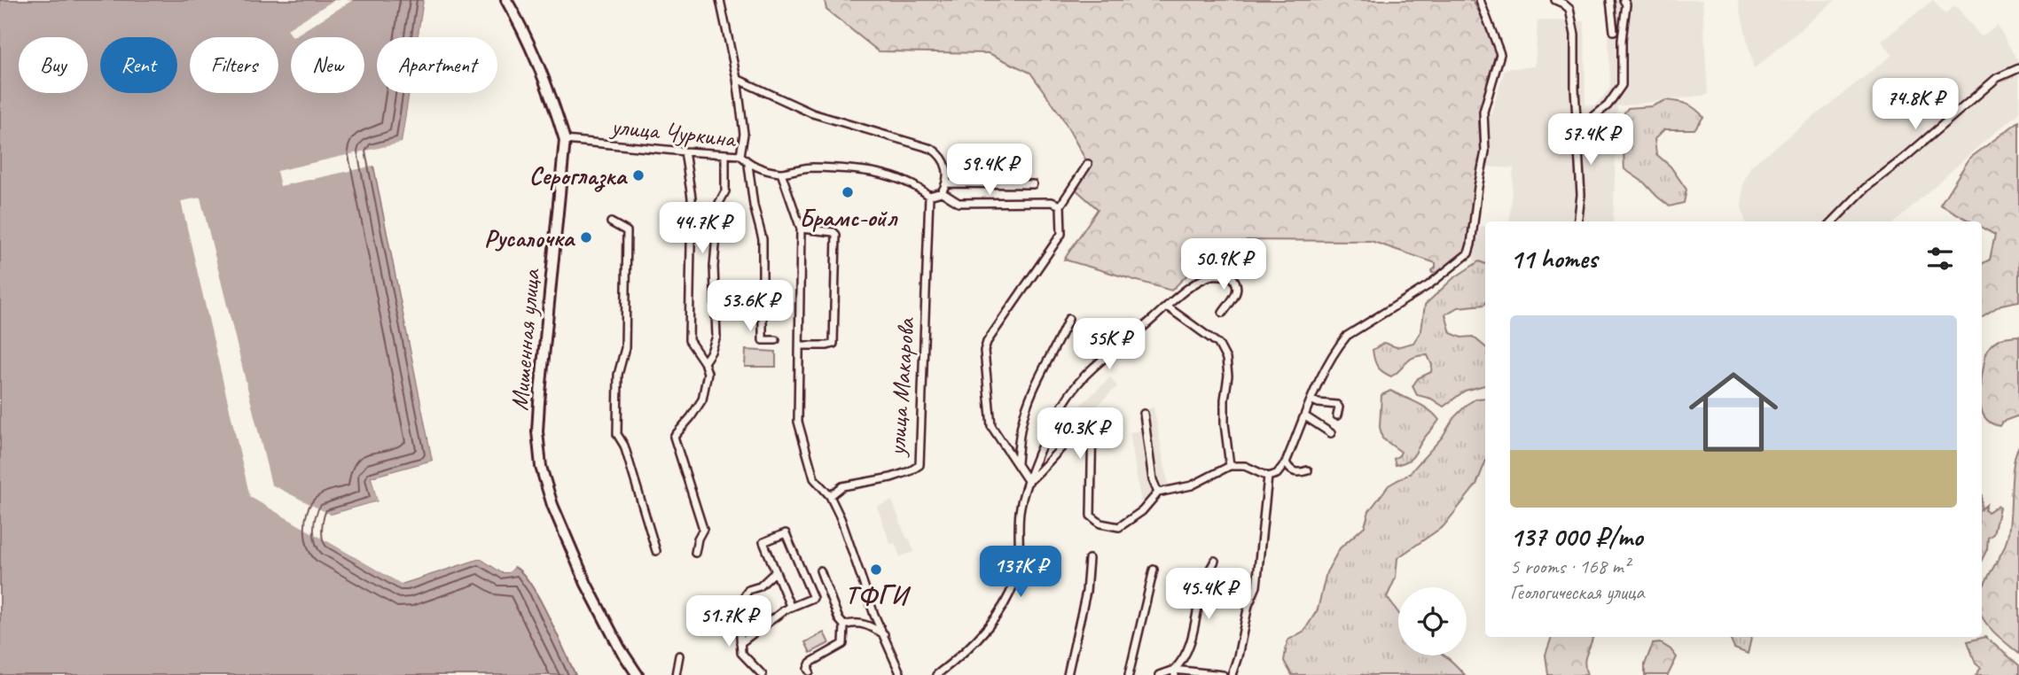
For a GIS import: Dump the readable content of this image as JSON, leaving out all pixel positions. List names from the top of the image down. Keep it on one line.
{"streets":{"main road":["Мишенная улица"],"street":["улица Чуркина","улица Макарова"]},"crossings":[["улица Чуркина","Мишенная улица"],["улица Чуркина","улица Макарова"]],"places":["Сероглазка","Брамс-ойл","Русалочка","ТФГИ"],"page":{"chip":["Buy","Rent","Filters","New","Apartment"],"price":["74.8K ₽","57.4K ₽","59.4K ₽","44.7K ₽","50.9K ₽","53.6K ₽","55K ₽","40.3K ₽","137K ₽","45.4K ₽","51.7K ₽"],"heading":"11 homes","list":[{"name":"137 000 ₽/mo","note":"5 rooms · 168 m² · Геологическая улица"}]}}
